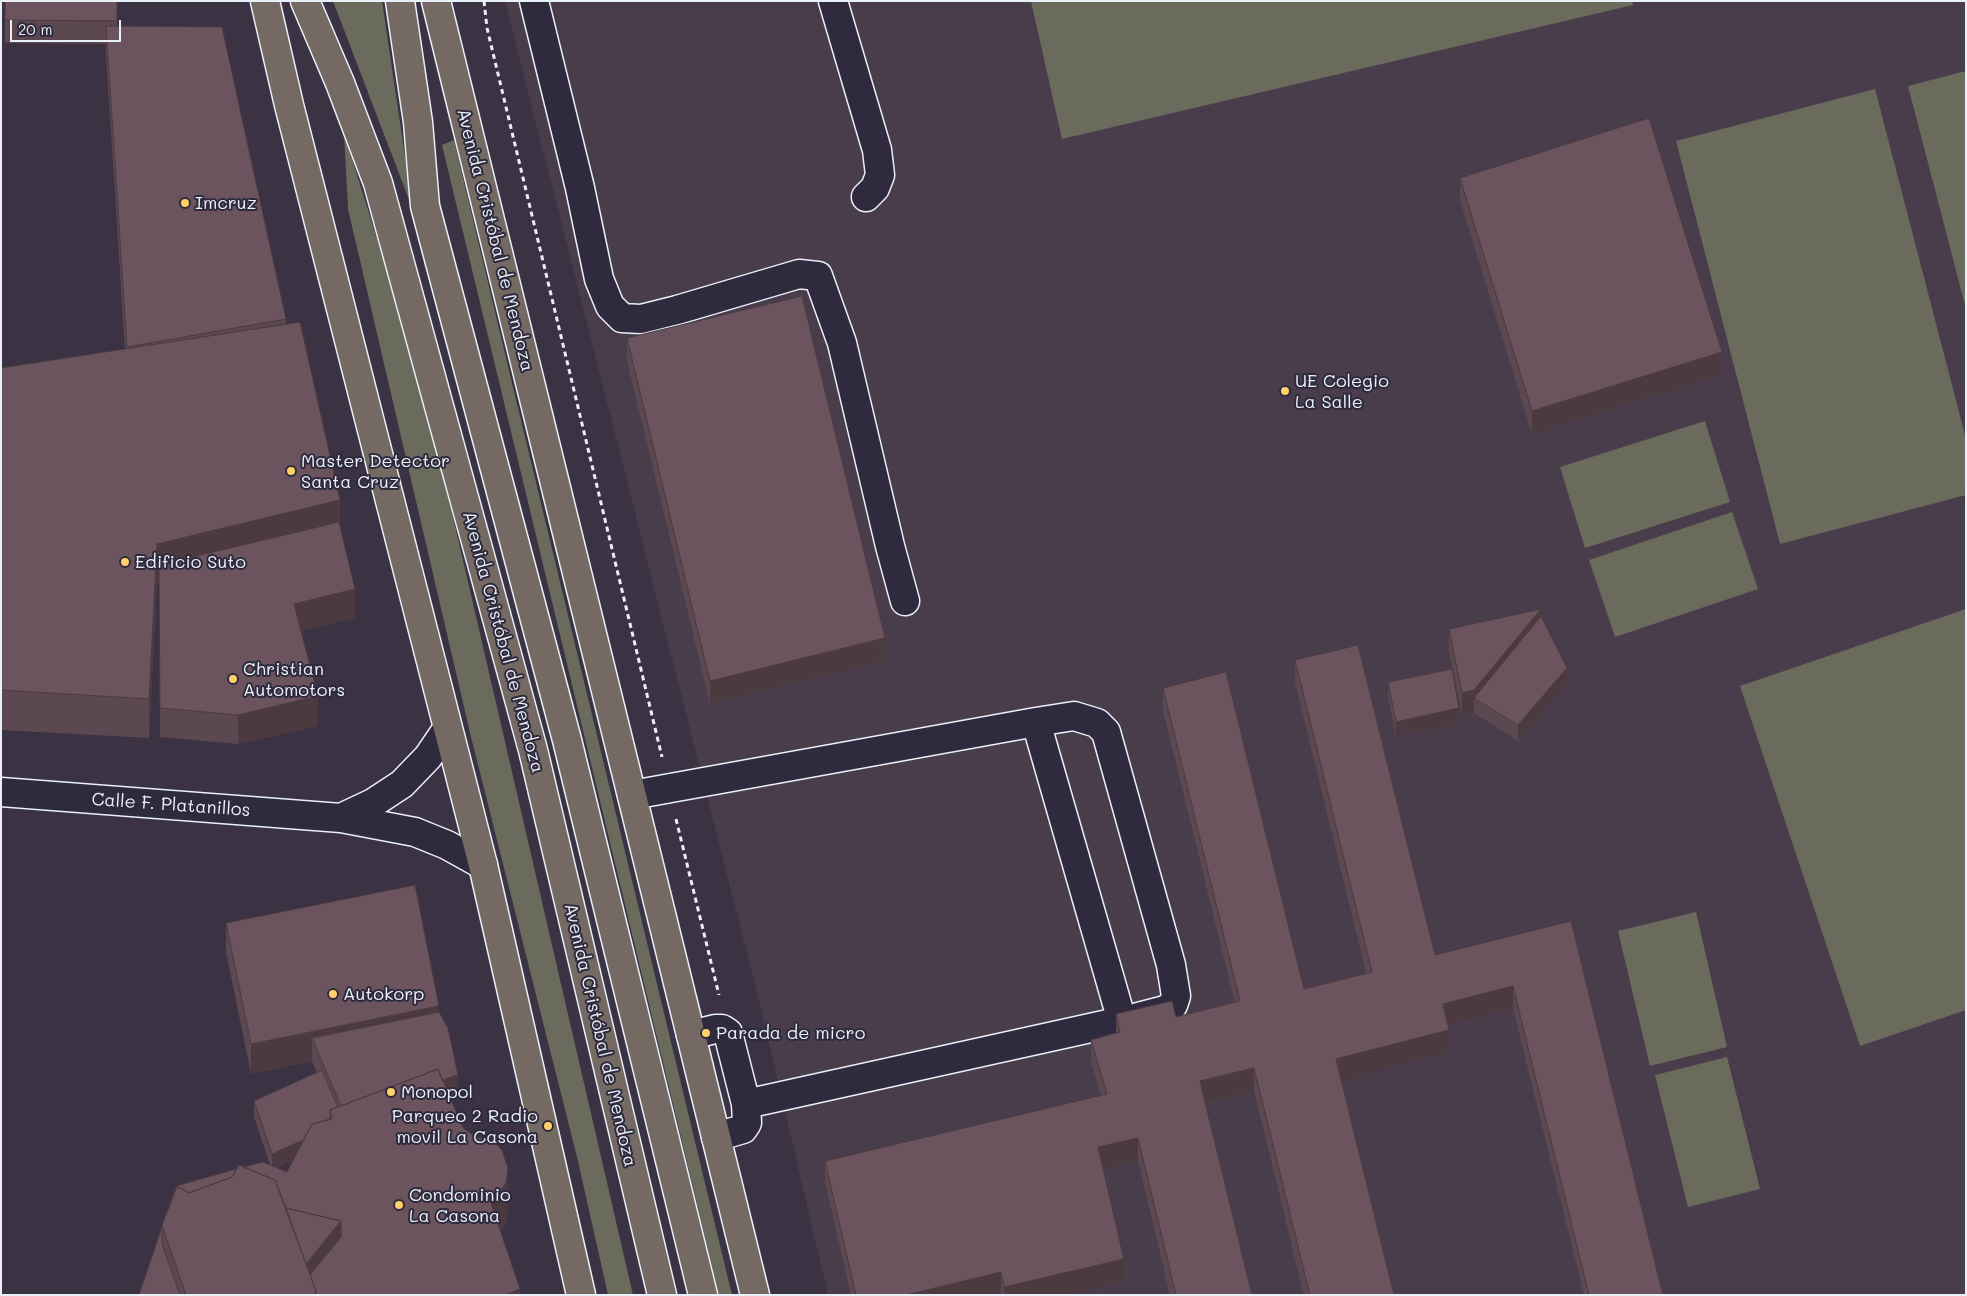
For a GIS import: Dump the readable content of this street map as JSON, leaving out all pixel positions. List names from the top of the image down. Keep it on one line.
{"streets":{"main road":["Avenida Cristóbal de Mendoza"],"street":["Calle F. Platanillos"]},"places":["Imcruz","UE Colegio La Salle","Master Detector Santa Cruz","Edificio Suto","Christian Automotors","Autokorp","Parada de micro","Monopol","Parqueo 2 Radio movil La Casona","Condominio La Casona"],"scale_bar":"20 m"}
